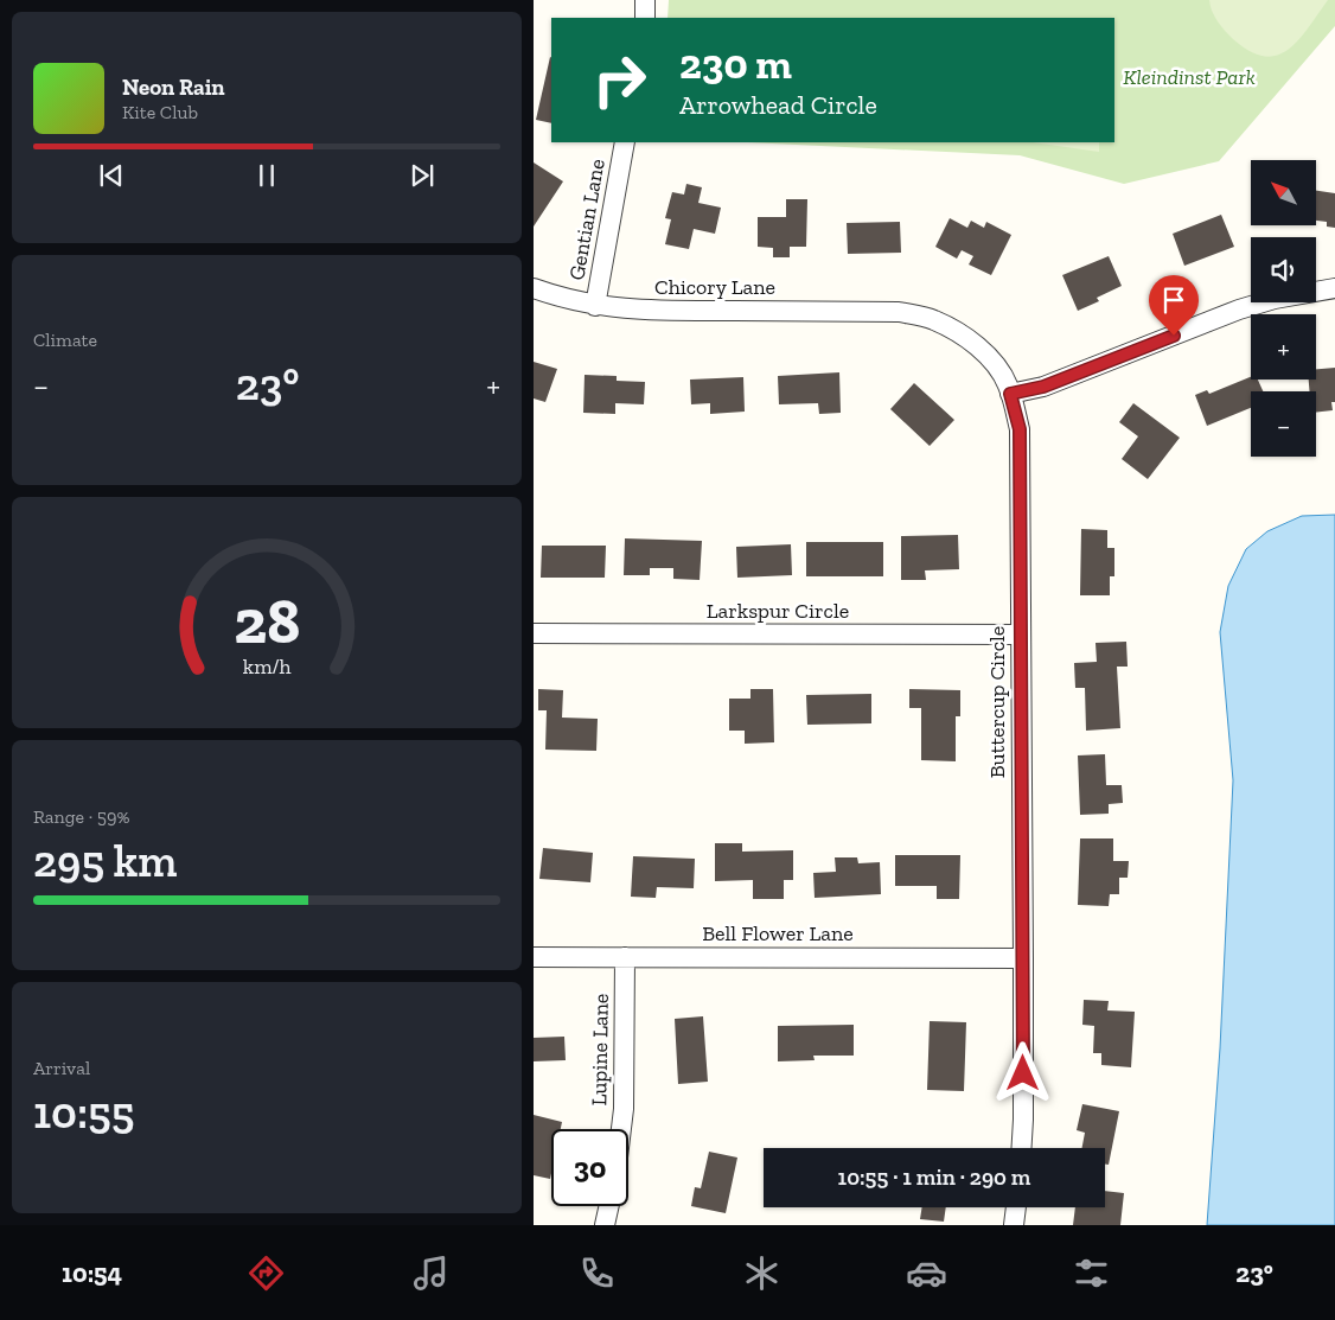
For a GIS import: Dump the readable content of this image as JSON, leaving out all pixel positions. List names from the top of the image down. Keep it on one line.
{"streets":{"street":["Gentian Lane","Chicory Lane","Larkspur Circle","Buttercup Circle","Bell Flower Lane","Lupine Lane"]},"crossings":[["Gentian Lane","Chicory Lane"],["Chicory Lane","Buttercup Circle"],["Larkspur Circle","Buttercup Circle"],["Buttercup Circle","Bell Flower Lane"],["Bell Flower Lane","Lupine Lane"]],"parks":["Kleindinst Park"],"north":"top left","page":{"turn":["230 m","Arrowhead Circle"],"song":["Neon Rain","Kite Club"],"map_buttons":["+","−"],"tile":["Climate",["Range · 59%","295 km"],["Arrival","10:55"]],"heat":["−","23°","+"],"limit":"30","trip":"10:55 · 1 min · 290 m","tabs":["10:54","23°"],"gauge":["28","km/h"]}}
